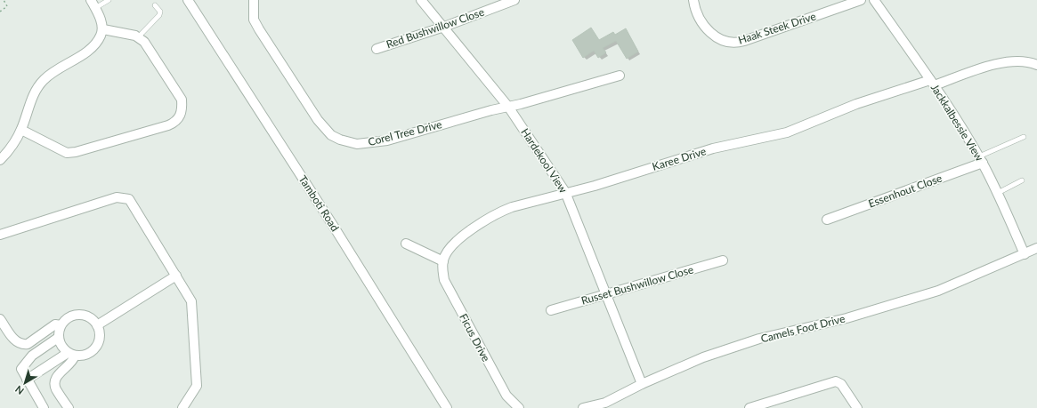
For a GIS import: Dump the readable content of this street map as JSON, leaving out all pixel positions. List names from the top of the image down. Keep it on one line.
{"streets":{"street":["Red Bushwillow Close","Haak Steek Drive","Jackkalbessie View","Corel Tree Drive","Karee Drive","Hardekool View","Essenhout Close","Tamboti Road","Russet Bushwillow Close","Camels Foot Drive","Ficus Drive"]},"crossings":[["Red Bushwillow Close","Hardekool View"],["Jackkalbessie View","Karee Drive"],["Jackkalbessie View","Essenhout Close"],["Jackkalbessie View","Camels Foot Drive"],["Corel Tree Drive","Hardekool View"],["Karee Drive","Hardekool View"],["Karee Drive","Ficus Drive"],["Hardekool View","Russet Bushwillow Close"],["Hardekool View","Camels Foot Drive"]],"north":"bottom left"}
